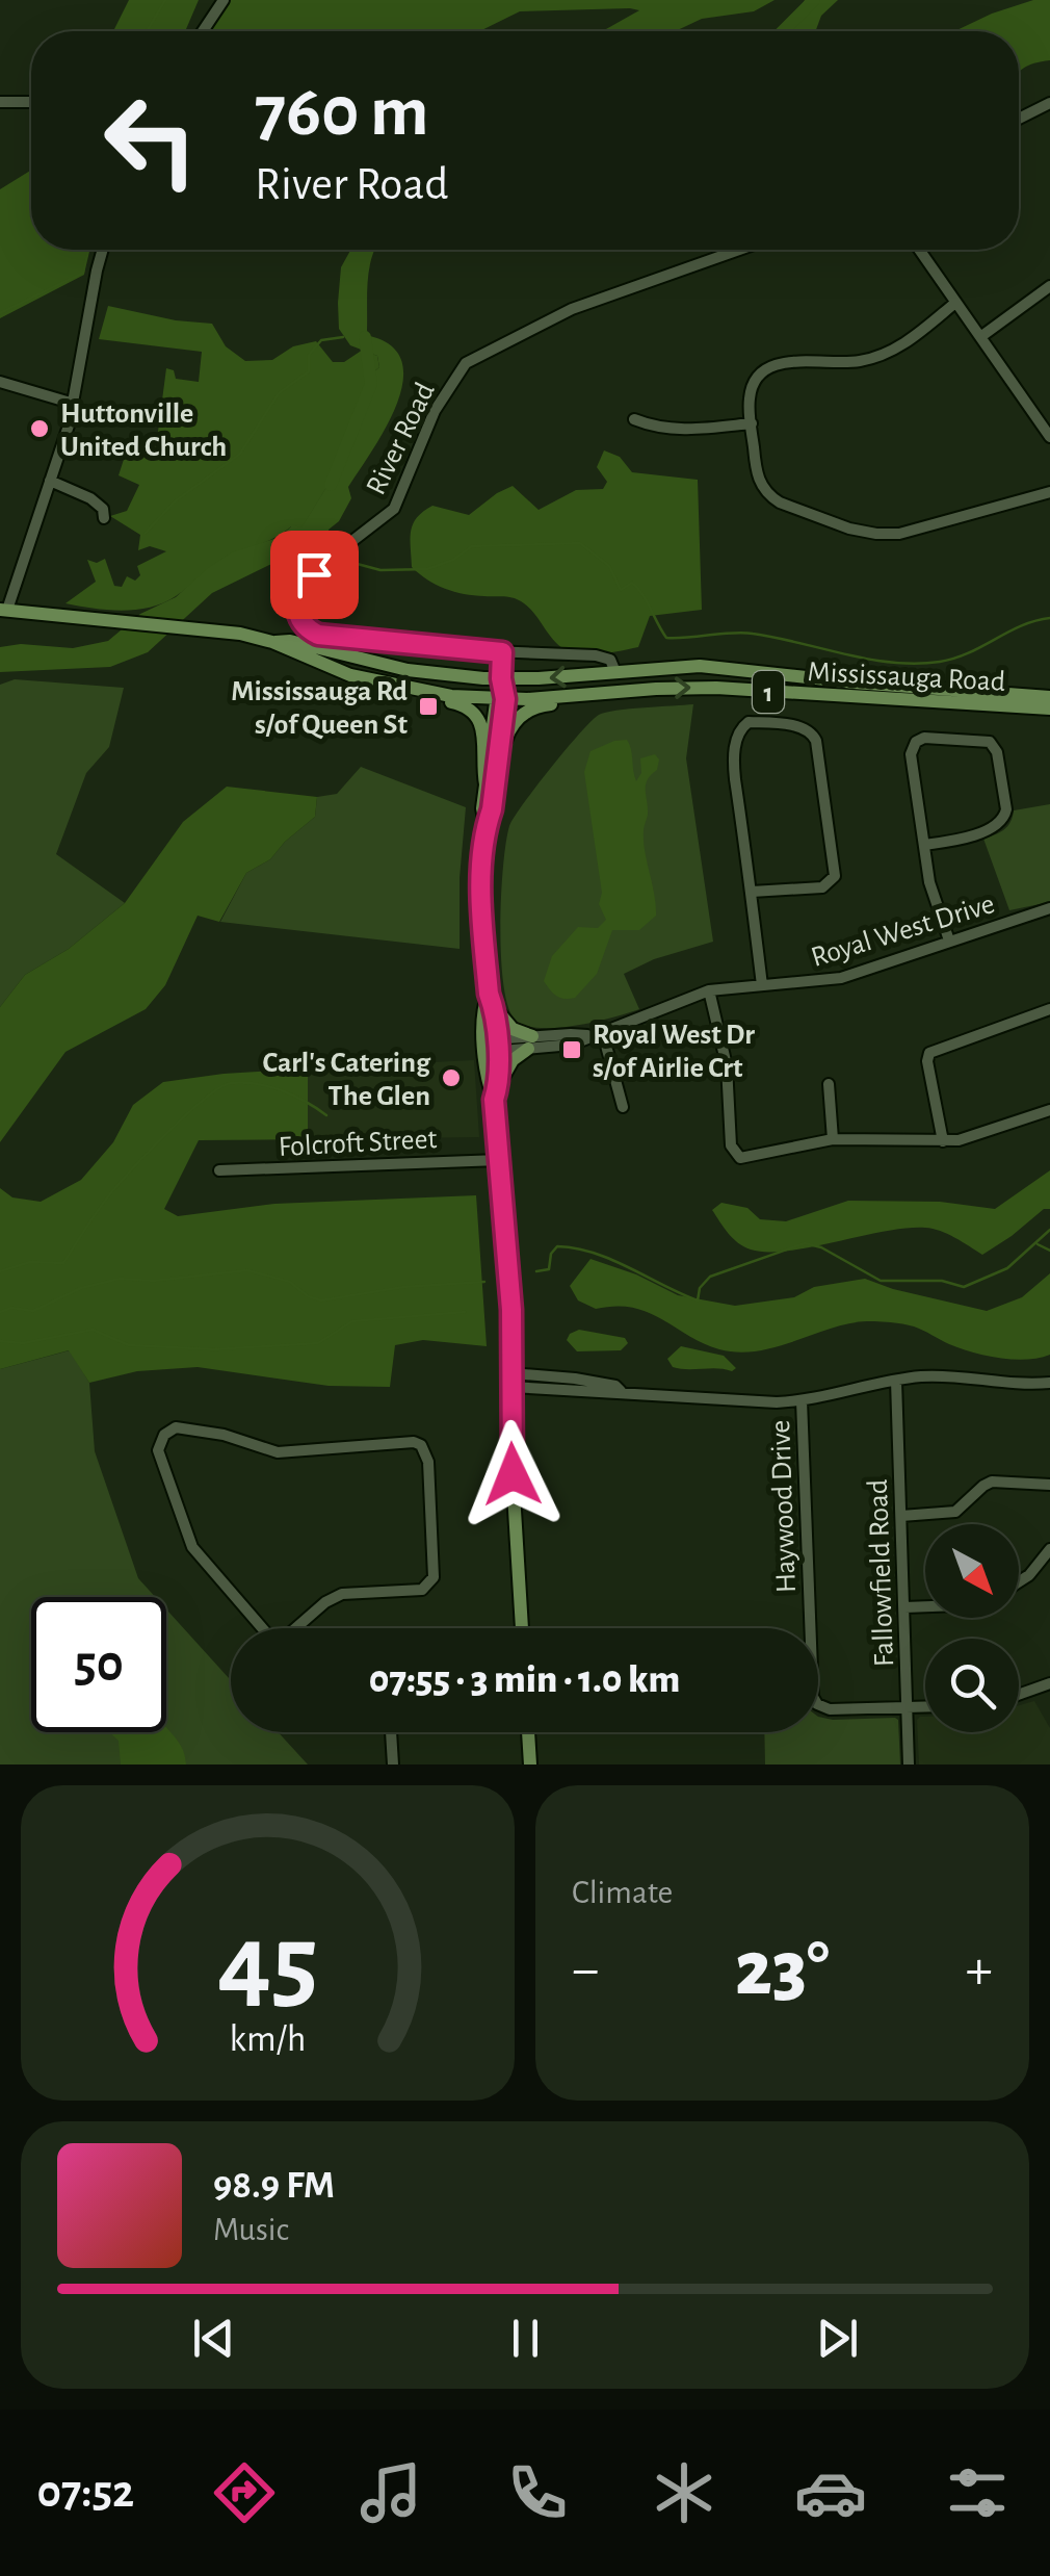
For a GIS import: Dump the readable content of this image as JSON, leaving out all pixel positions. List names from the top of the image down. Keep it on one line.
{"streets":{"main road":["Mississauga Road","1"],"street":["River Road","Royal West Drive","Folcroft Street","Haywood Drive","Fallowfield Road"]},"crossings":[["River Road","Mississauga Road"],["Haywood Drive","Fallowfield Road"]],"places":{"other":["Huttonville United Church","Carl's Catering The Glen"],"transit":["Mississauga Rd s/of Queen St","Royal West Dr s/of Airlie Crt"]},"north":"bottom right","page":{"turn":["760 m","River Road"],"limit":"50","trip":"07:55 · 3 min · 1.0 km","tile":"Climate","heat":["−","23°","+"],"song":["98.9 FM","Music"],"tabs":"07:52","gauge":["45","km/h"]}}
